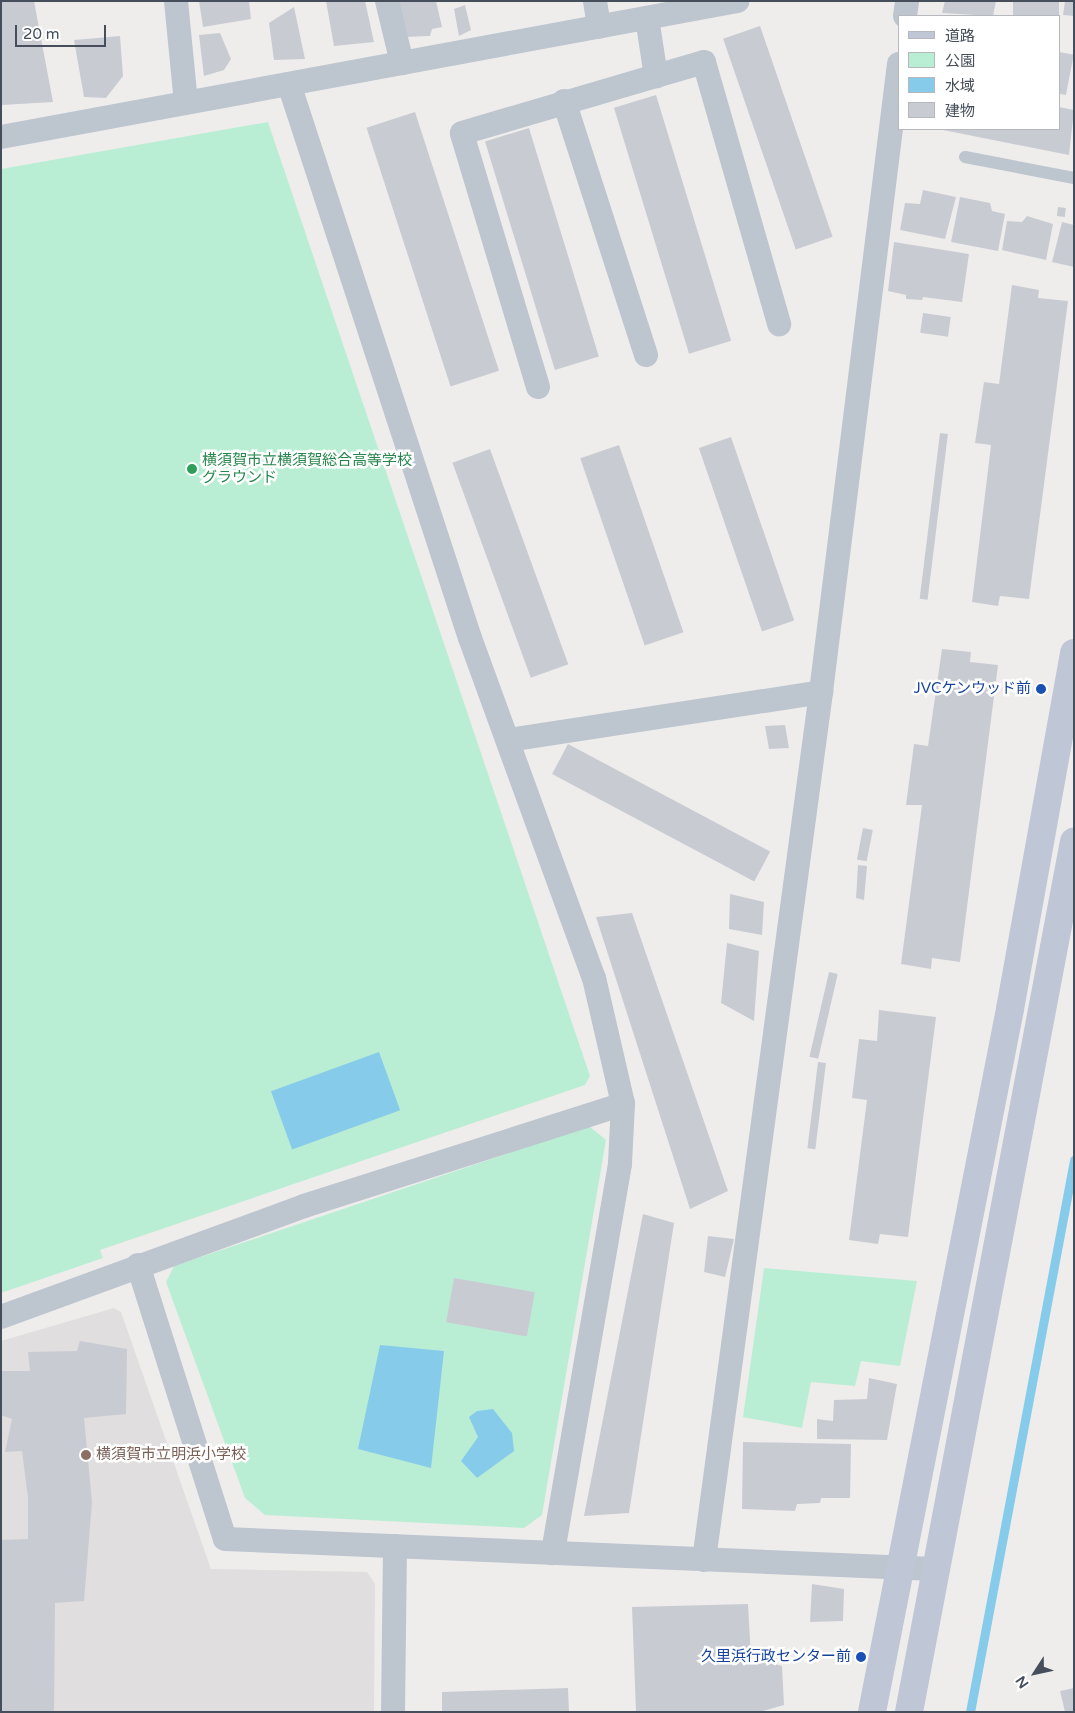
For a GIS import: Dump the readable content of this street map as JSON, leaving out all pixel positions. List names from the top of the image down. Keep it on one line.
{"places":["横須賀市立横須賀総合高等学校 グラウンド","JVCケンウッド前","横須賀市立明浜小学校","久里浜行政センター前"],"legend":["道路","公園","水域","建物"],"scale_bar":"20 m","north":"bottom left"}
